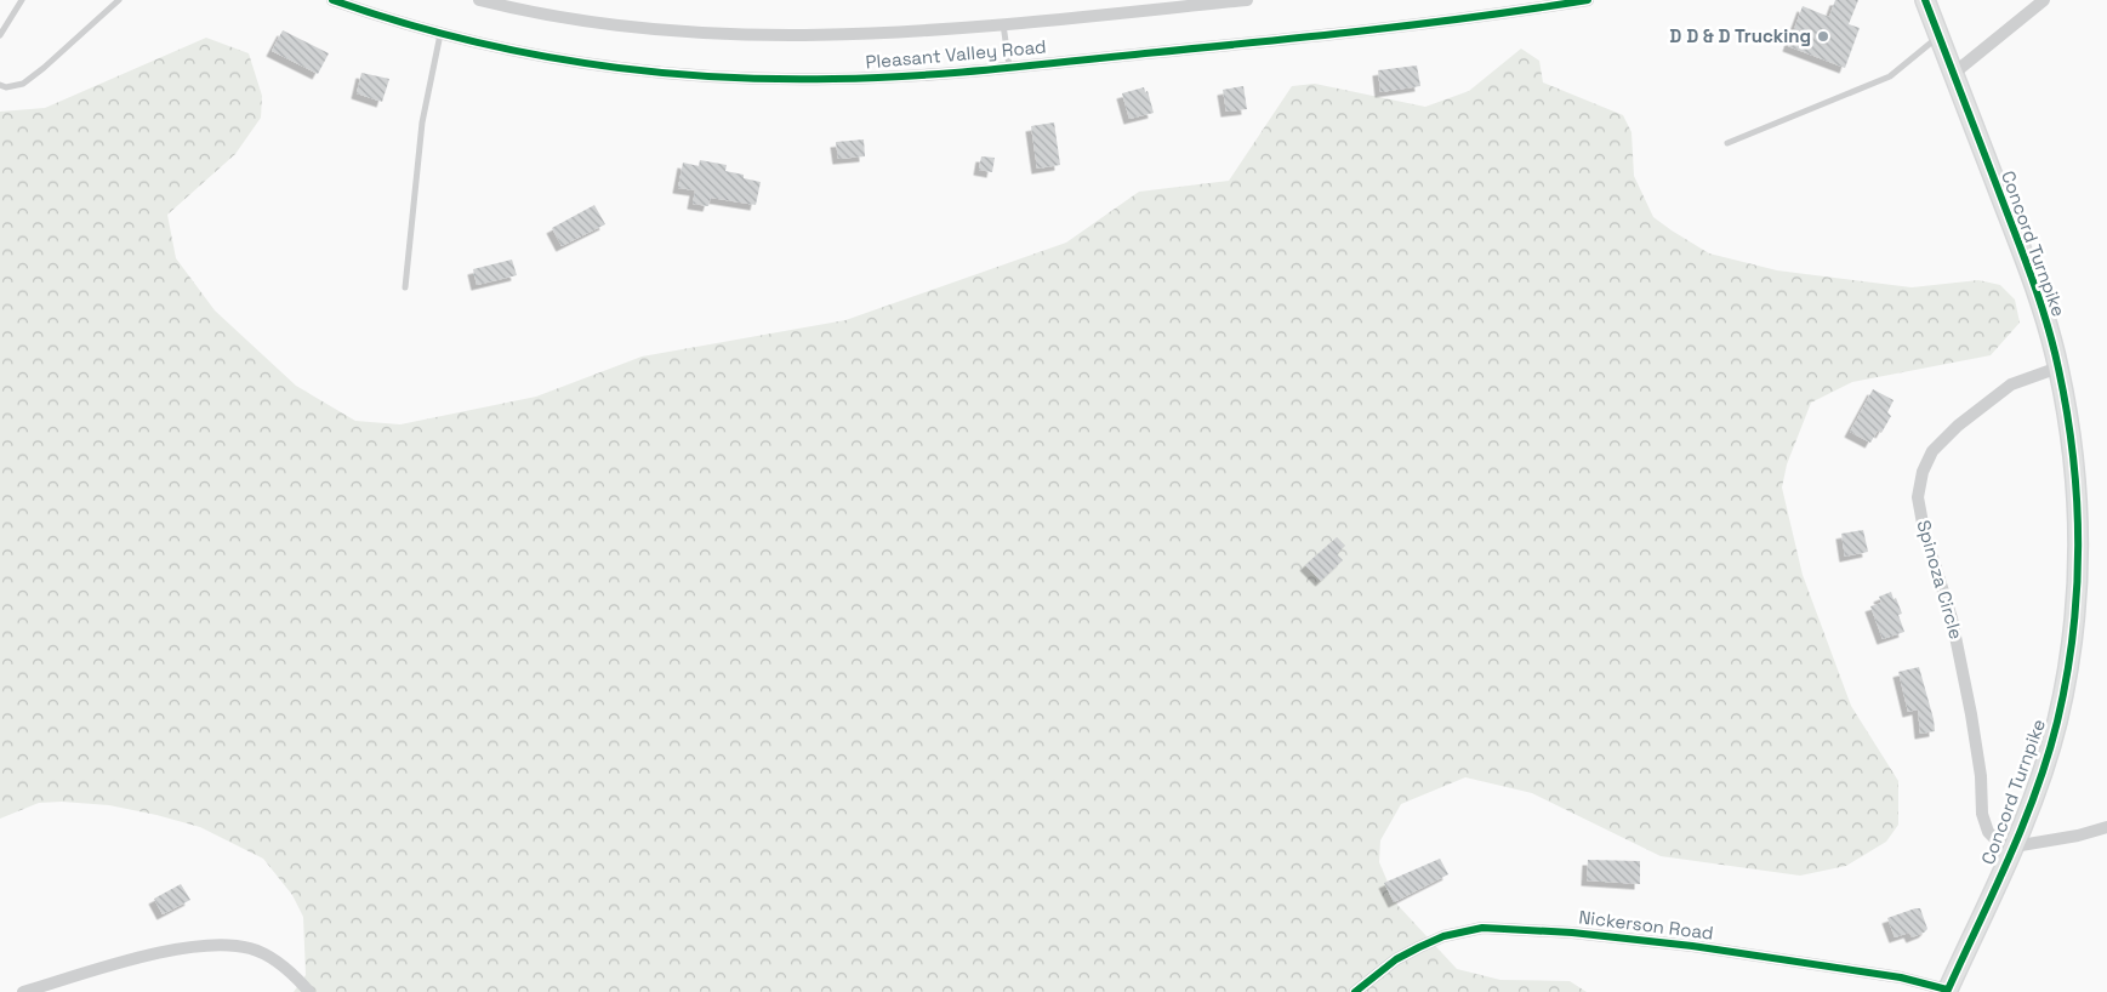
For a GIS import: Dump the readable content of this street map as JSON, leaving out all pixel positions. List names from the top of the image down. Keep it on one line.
{"streets":{"street":["Pleasant Valley Road","Concord Turnpike","Spinoza Circle","Nickerson Road"]},"crossings":[["Concord Turnpike","Spinoza Circle"],["Concord Turnpike","Nickerson Road"]],"places":["D D & D Trucking"]}
